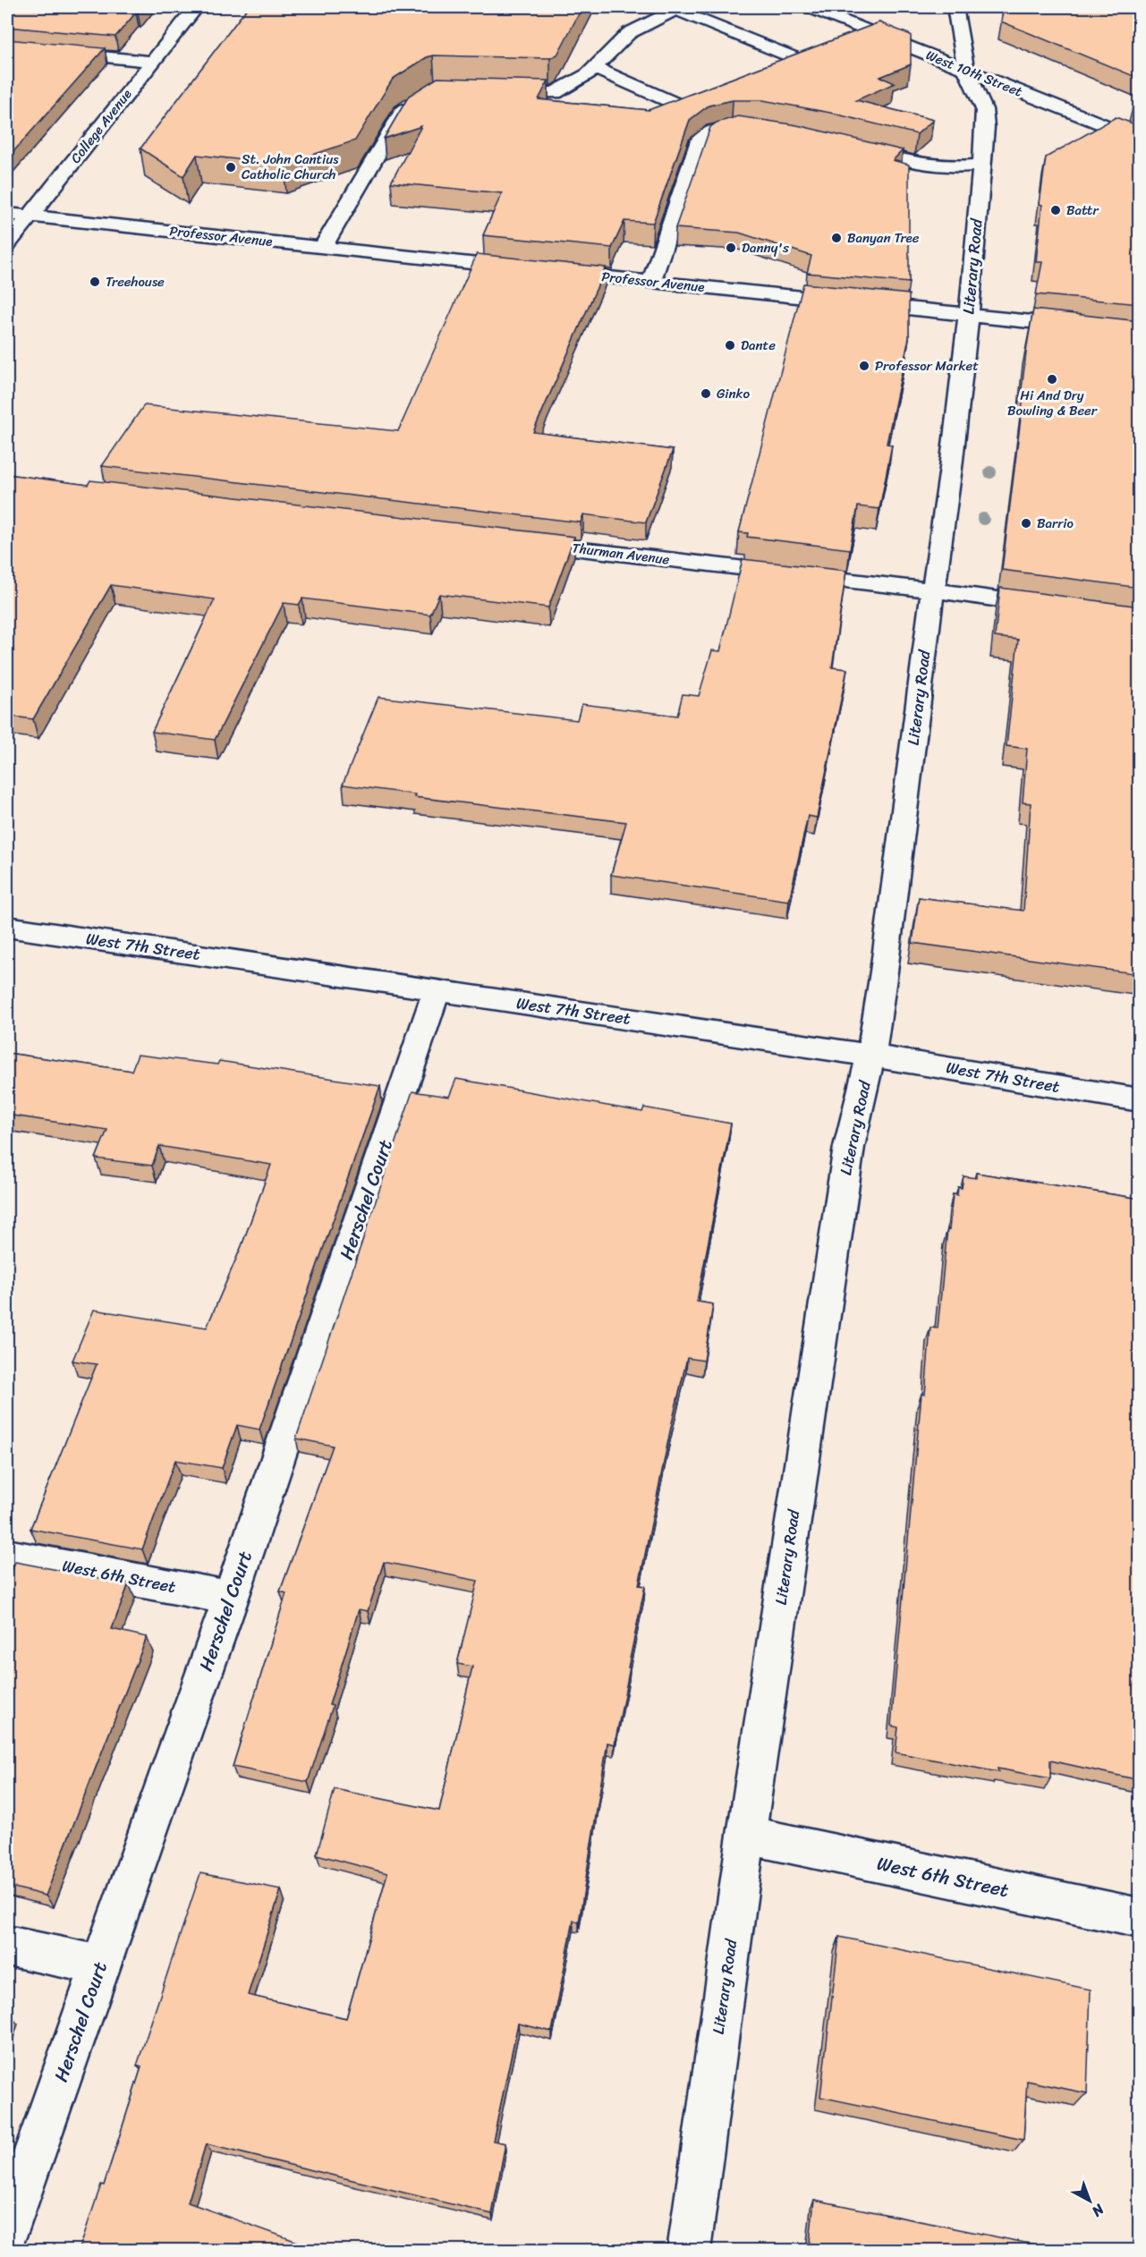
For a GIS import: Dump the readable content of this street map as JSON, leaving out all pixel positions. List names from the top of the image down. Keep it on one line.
{"streets":{"street":["West 10th Street","College Avenue","Professor Avenue","Literary Road","Thurman Avenue","West 7th Street","Herschel Court","West 6th Street"]},"crossings":[["West 10th Street","Literary Road"],["College Avenue","Professor Avenue"],["Professor Avenue","Literary Road"],["Literary Road","Thurman Avenue"],["Literary Road","West 7th Street"],["Literary Road","West 6th Street"],["West 7th Street","Herschel Court"],["Herschel Court","West 6th Street"]],"places":["St. John Cantius Catholic Church","Battr","Banyan Tree","Danny's","Treehouse","Dante","Professor Market","Hi And Dry Bowling & Beer","Ginko","Barrio"],"north":"bottom right"}
